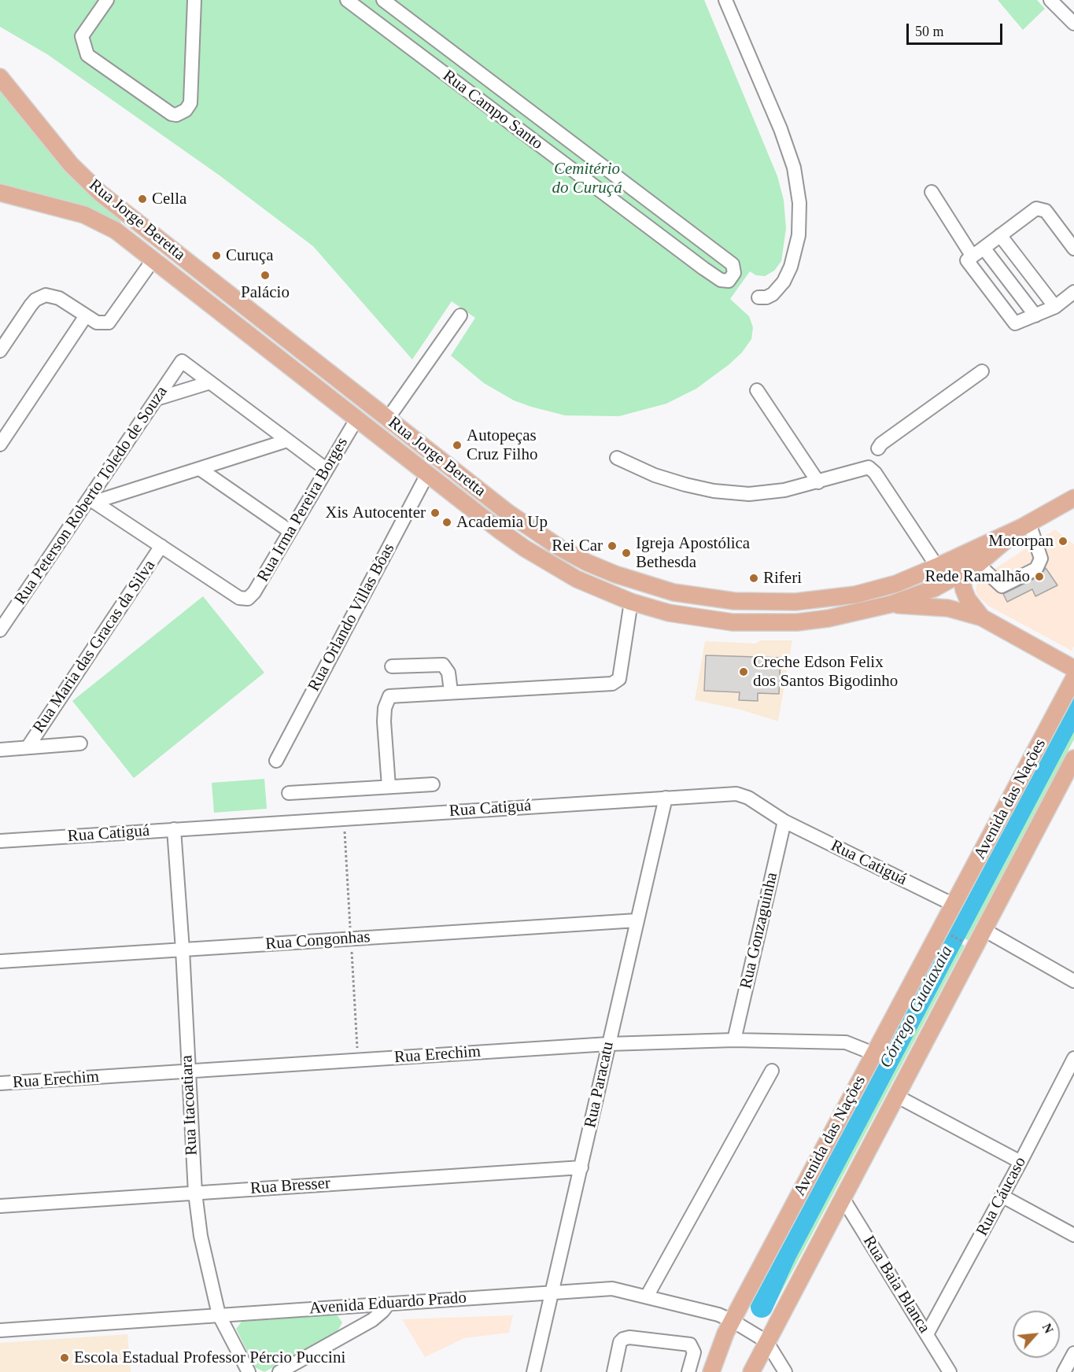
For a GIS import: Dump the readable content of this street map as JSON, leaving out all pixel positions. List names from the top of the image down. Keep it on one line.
{"streets":{"main road":["Rua Jorge Beretta","Avenida das Nações"],"street":["Rua Campo Santo","Rua Peterson Roberto Toledo de Souza","Rua Irma Pereira Borges","Rua Orlando Villas Bôas","Rua Maria das Gracas da Silva","Rua Catiguá","Rua Gonzaguinha","Rua Congonhas","Rua Erechim","Rua Paracatu","Rua Itacoatiara","Rua Bresser","Rua Cáucaso","Rua Baia Blanca","Avenida Eduardo Prado"]},"crossings":[["Rua Jorge Beretta","Rua Irma Pereira Borges"],["Rua Jorge Beretta","Rua Orlando Villas Bôas"],["Rua Irma Pereira Borges","Rua Maria das Gracas da Silva"],["Avenida das Nações","Rua Catiguá"],["Avenida das Nações","Rua Erechim"],["Avenida das Nações","Avenida Eduardo Prado"],["Rua Catiguá","Rua Gonzaguinha"],["Rua Catiguá","Rua Paracatu"],["Rua Catiguá","Rua Itacoatiara"],["Rua Gonzaguinha","Rua Erechim"],["Rua Congonhas","Rua Paracatu"],["Rua Congonhas","Rua Itacoatiara"],["Rua Erechim","Rua Paracatu"],["Rua Erechim","Rua Itacoatiara"],["Rua Paracatu","Rua Bresser"],["Rua Paracatu","Avenida Eduardo Prado"],["Rua Itacoatiara","Rua Bresser"],["Rua Itacoatiara","Avenida Eduardo Prado"],["Rua Cáucaso","Rua Baia Blanca"]],"water":["Córrego Guaiaxaia"],"parks":["Cemitério do Curuçá"],"places":["Cella","Curuça","Palácio","Autopeças Cruz Filho","Xis Autocenter","Academia Up","Motorpan","Rei Car","Igreja Apostólica Bethesda","Rede Ramalhão","Riferi","Creche Edson Felix dos Santos Bigodinho","Escola Estadual Professor Pércio Puccini"],"scale_bar":"50 m","north":"top right"}
